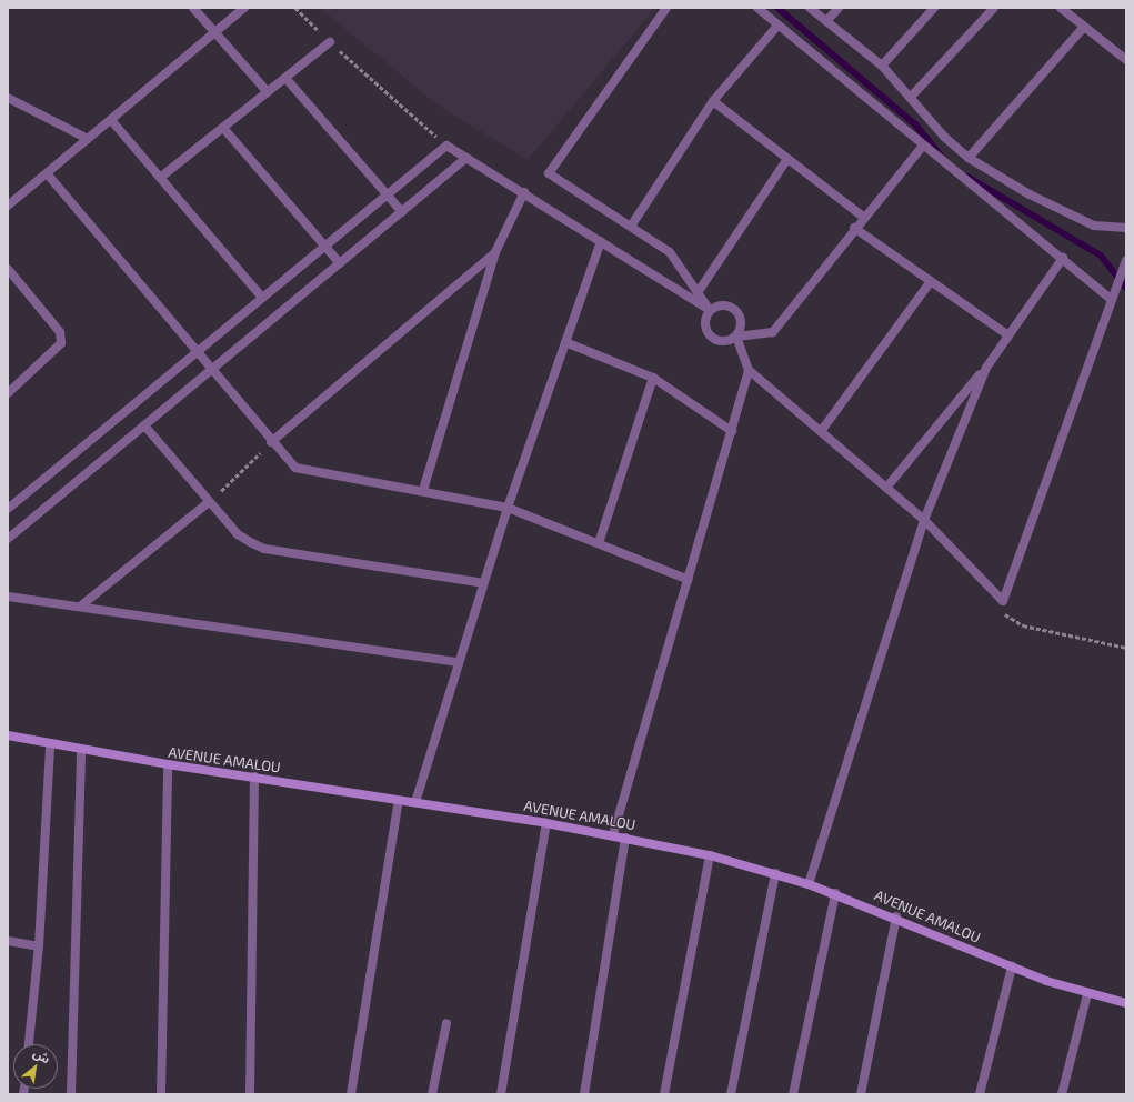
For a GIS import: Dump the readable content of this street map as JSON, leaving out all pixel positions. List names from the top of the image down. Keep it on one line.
{"streets":{"main road":["AVENUE AMALOU"]},"north":"top right"}
